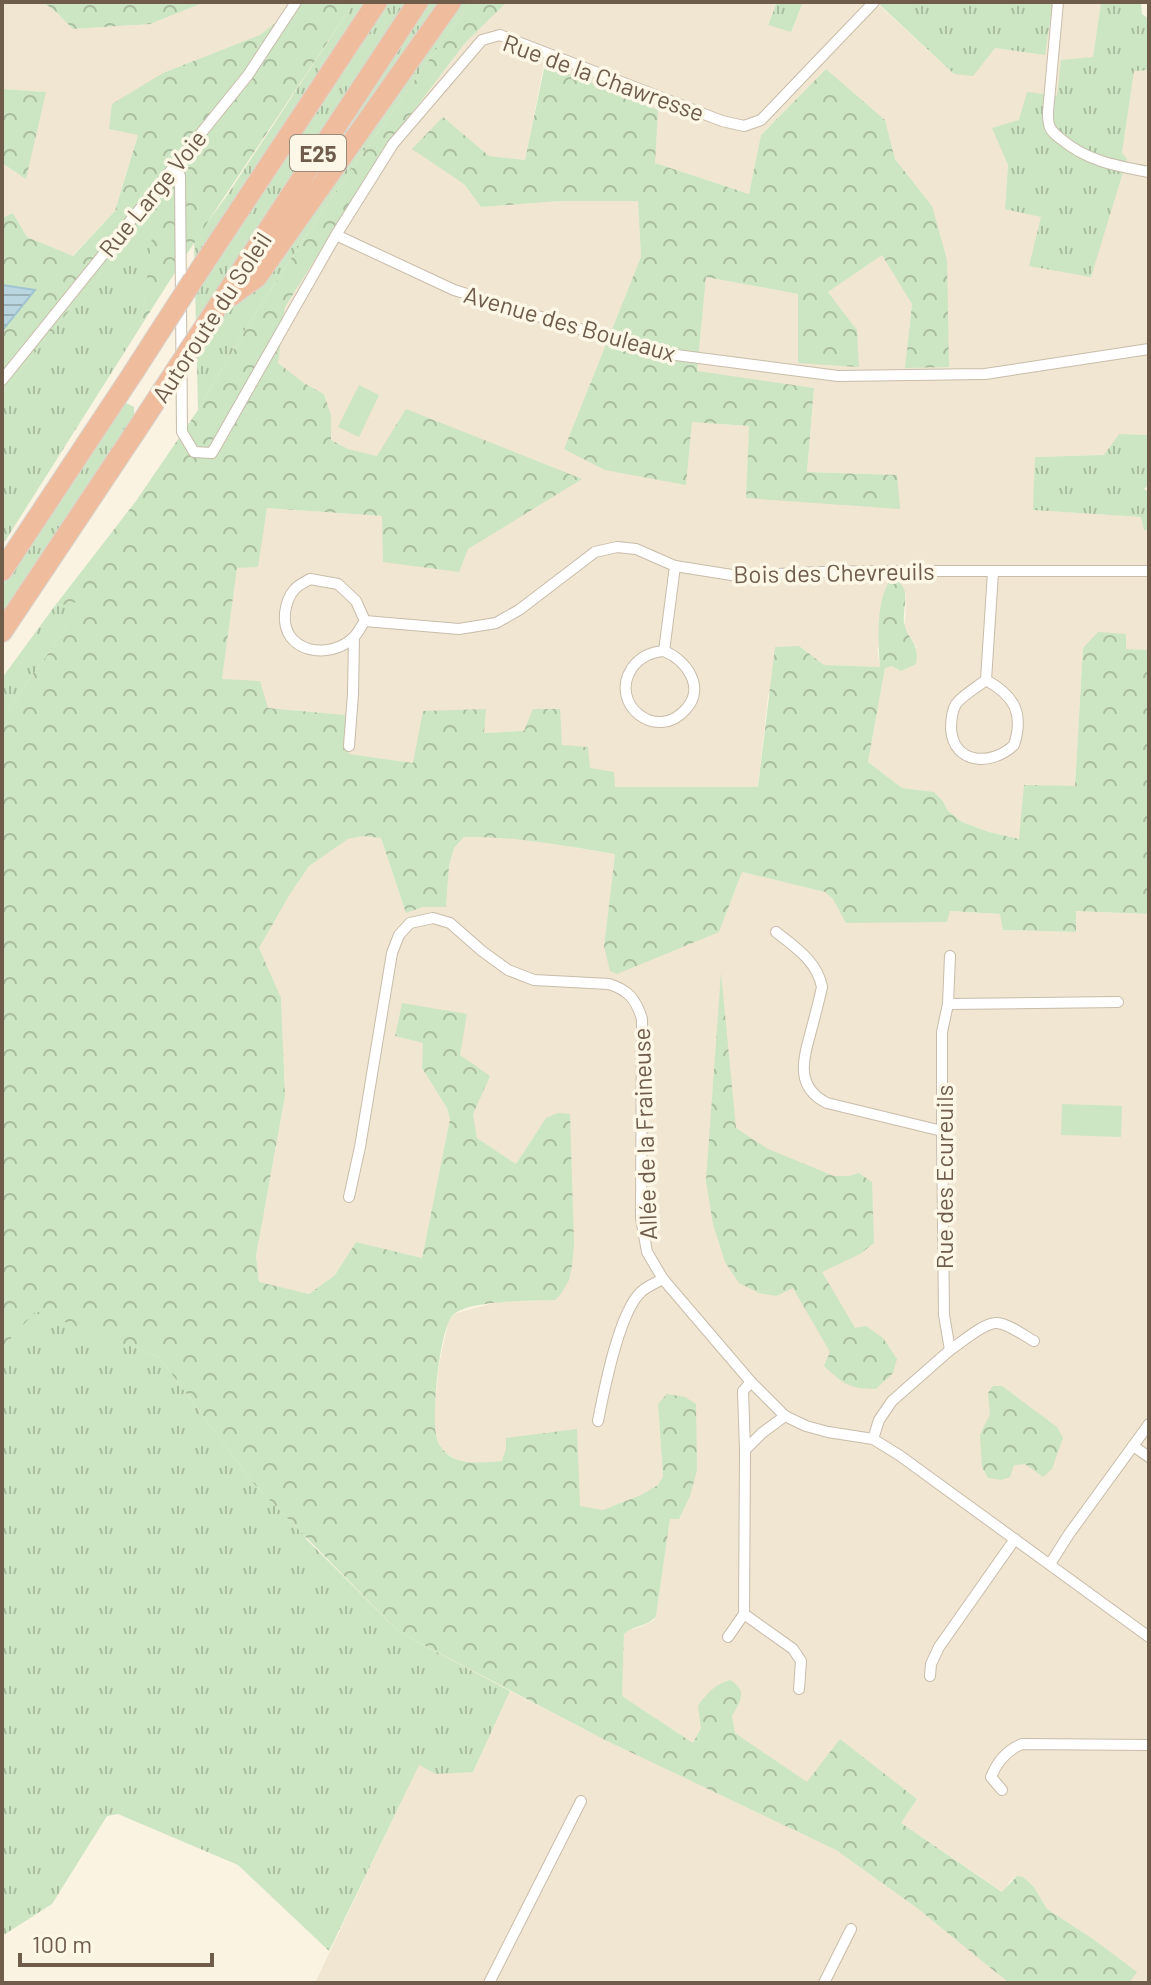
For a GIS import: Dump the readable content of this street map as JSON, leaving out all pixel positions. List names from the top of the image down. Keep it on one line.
{"streets":{"highway":["E25","Autoroute du Soleil"],"street":["Rue de la Chawresse","Rue Large Voie","Avenue des Bouleaux","Bois des Chevreuils","Allée de la Fraineuse","Rue des Ecureuils"]},"crossings":[["Rue de la Chawresse","Rue Large Voie"],["Rue de la Chawresse","Avenue des Bouleaux"]],"scale_bar":"100 m"}
